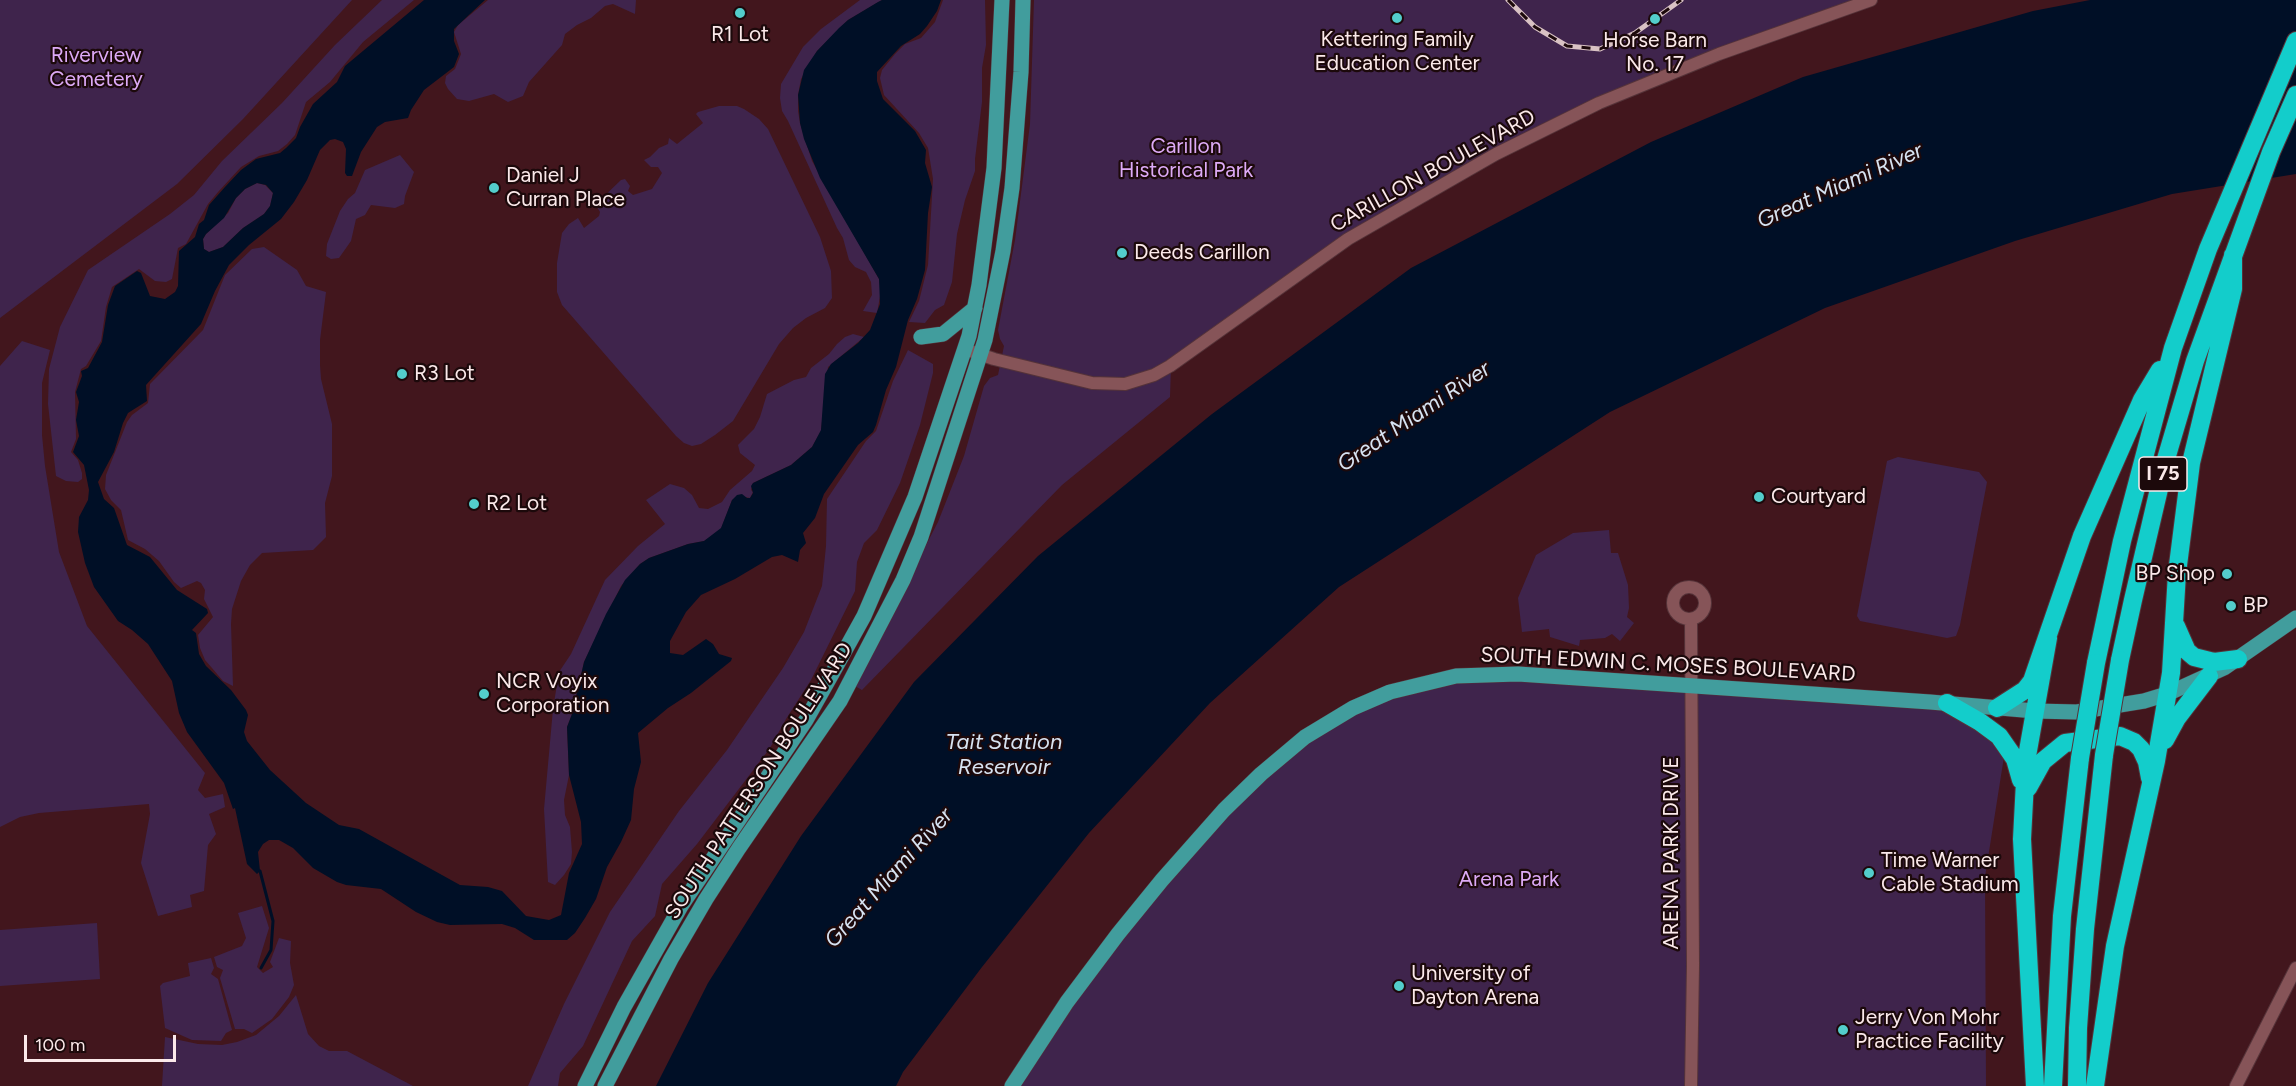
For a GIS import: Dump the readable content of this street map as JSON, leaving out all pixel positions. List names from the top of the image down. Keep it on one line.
{"streets":{"highway":["I 75"],"main road":["SOUTH EDWIN C. MOSES BOULEVARD","SOUTH PATTERSON BOULEVARD"],"street":["CARILLON BOULEVARD","ARENA PARK DRIVE"]},"crossings":[["CARILLON BOULEVARD","SOUTH PATTERSON BOULEVARD"],["SOUTH EDWIN C. MOSES BOULEVARD","ARENA PARK DRIVE"]],"water":["Great Miami River","Tait Station Reservoir"],"parks":["Riverview Cemetery","Carillon Historical Park","Arena Park"],"places":["R1 Lot","Kettering Family Education Center","Horse Barn No. 17","Daniel J Curran Place","Deeds Carillon","R3 Lot","Courtyard","R2 Lot","BP Shop","BP","NCR Voyix Corporation","Time Warner Cable Stadium","University of Dayton Arena","Jerry Von Mohr Practice Facility"],"scale_bar":"100 m"}
